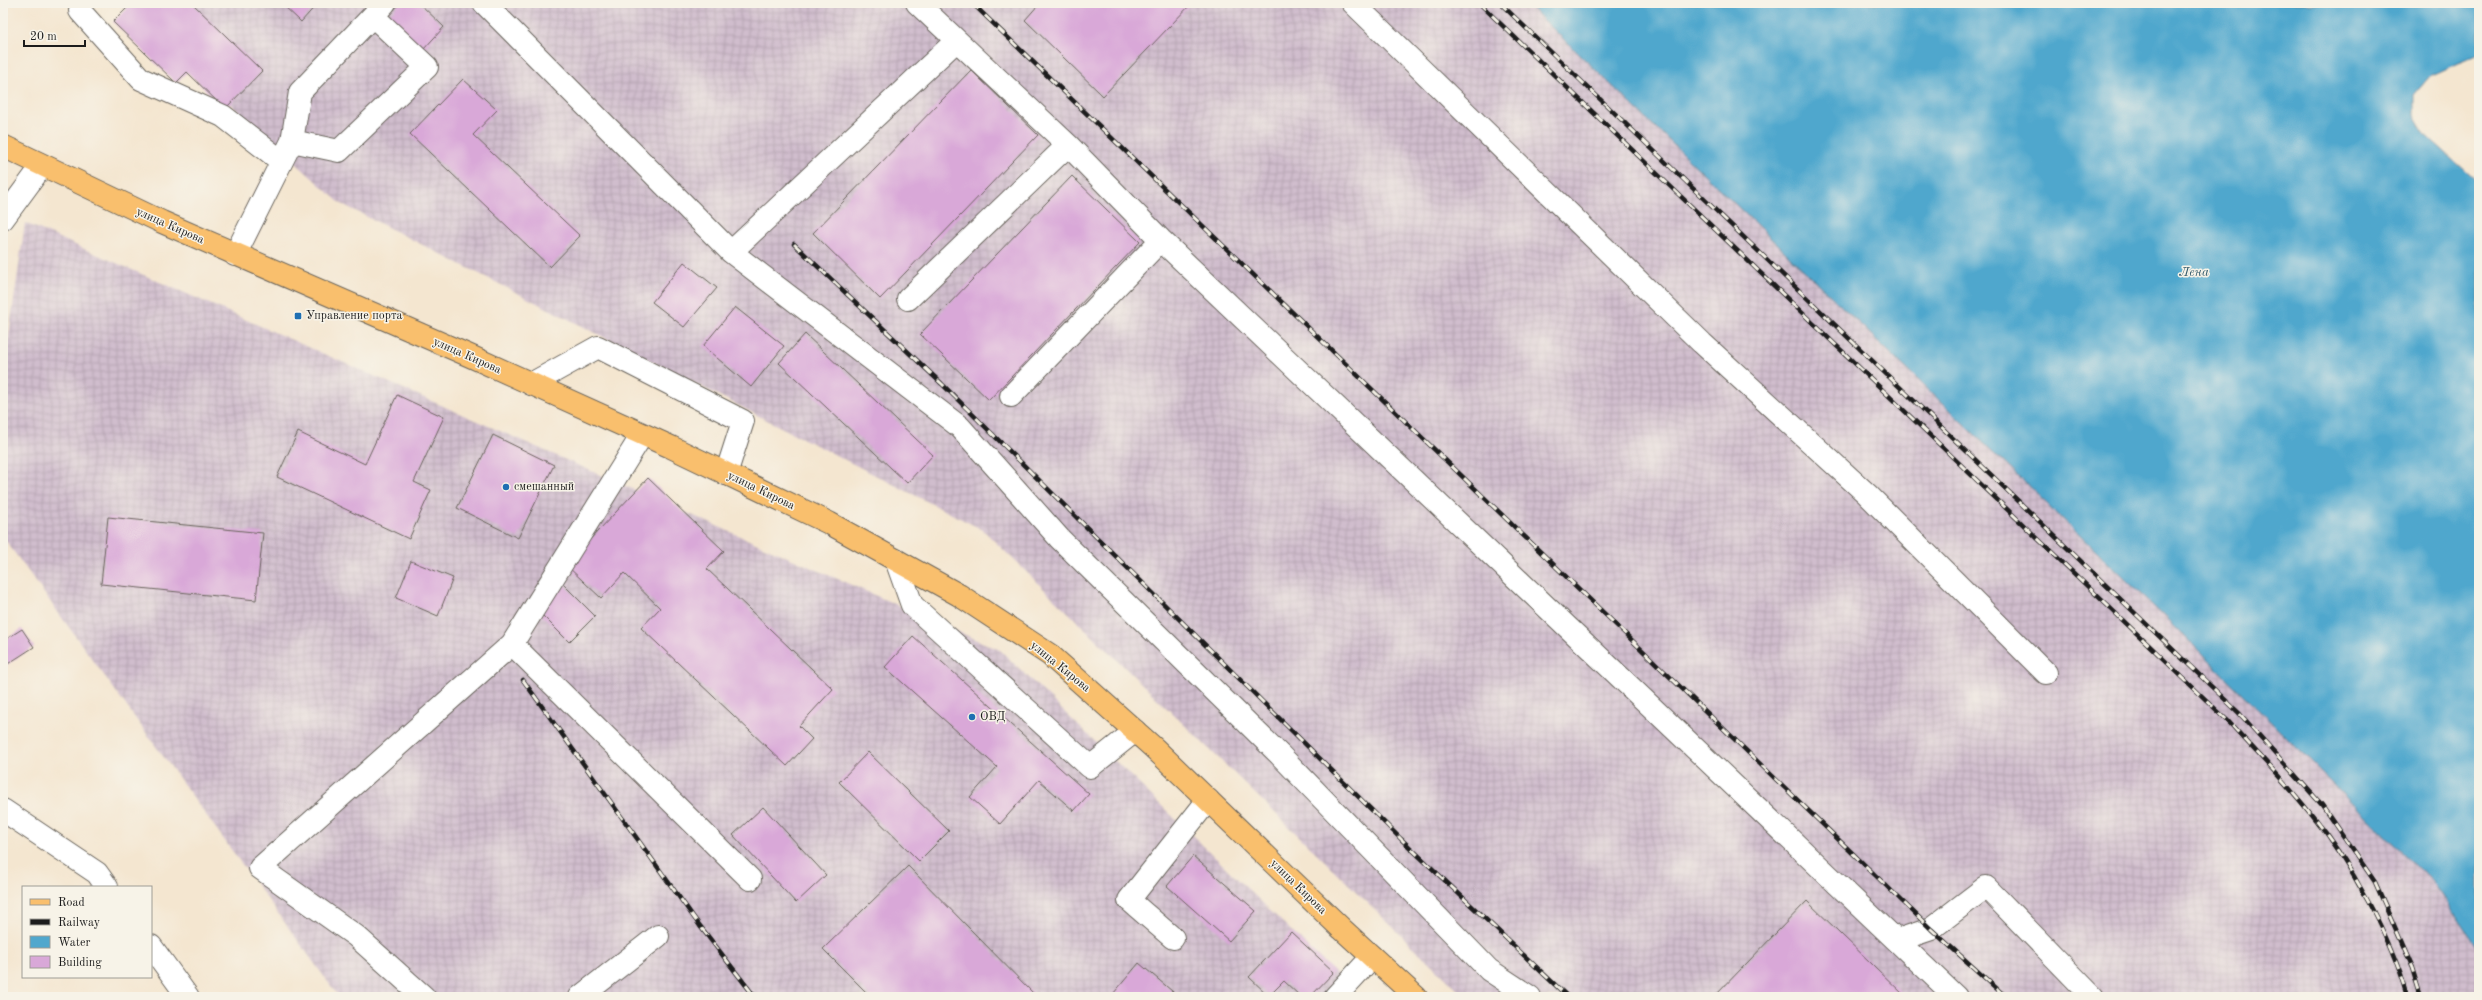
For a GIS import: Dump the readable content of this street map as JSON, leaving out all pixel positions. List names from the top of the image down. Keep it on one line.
{"streets":{"main road":["улица Кирова"]},"water":["Лена"],"places":{"transit":["Управление порта"],"other":["смешанный","ОВД"]},"legend":["Road","Railway","Water","Building"],"scale_bar":"20 m"}
